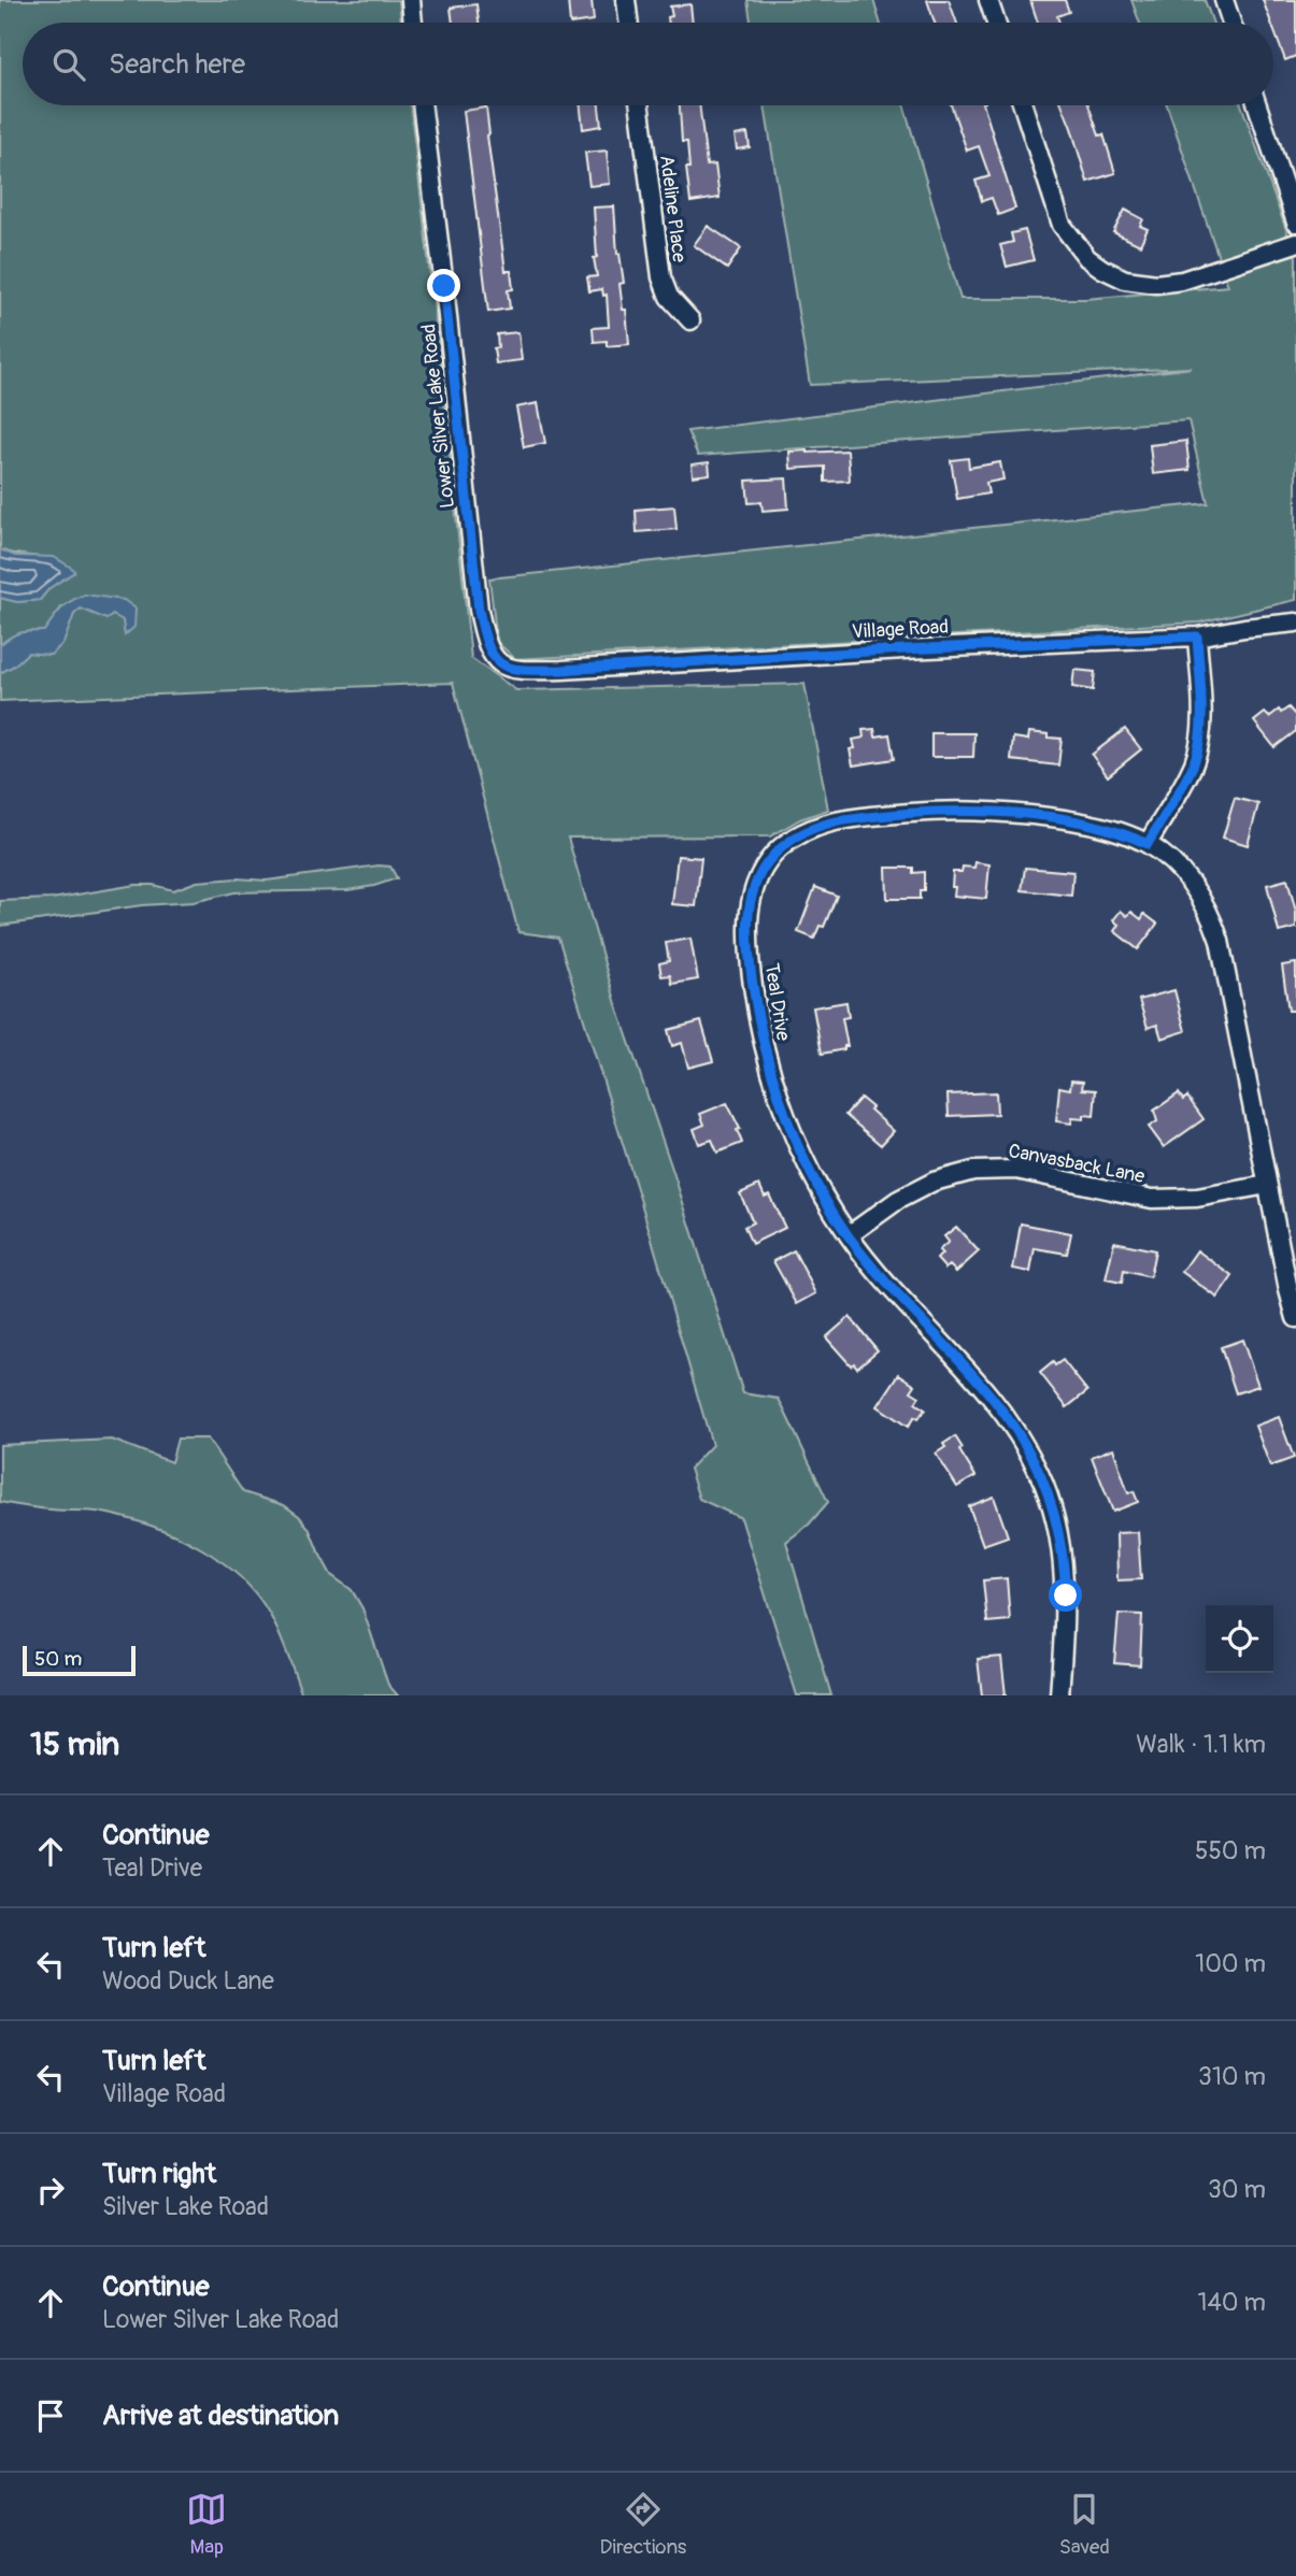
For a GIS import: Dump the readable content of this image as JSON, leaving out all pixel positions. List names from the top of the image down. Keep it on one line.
{"streets":{"street":["Adeline Place","Lower Silver Lake Road","Village Road","Teal Drive","Canvasback Lane"]},"crossings":[["Lower Silver Lake Road","Village Road"],["Teal Drive","Canvasback Lane"]],"scale_bar":"50 m","page":{"search":"Search here","scale":"50 m","heading":["15 min","Walk · 1.1 km"],"list":[["Continue","Teal Drive","550 m"],["Turn left","Wood Duck Lane","100 m"],["Turn left","Village Road","310 m"],["Turn right","Silver Lake Road","30 m"],["Continue","Lower Silver Lake Road","140 m"],"Arrive at destination"],"nav":["Map","Directions","Saved"]}}
